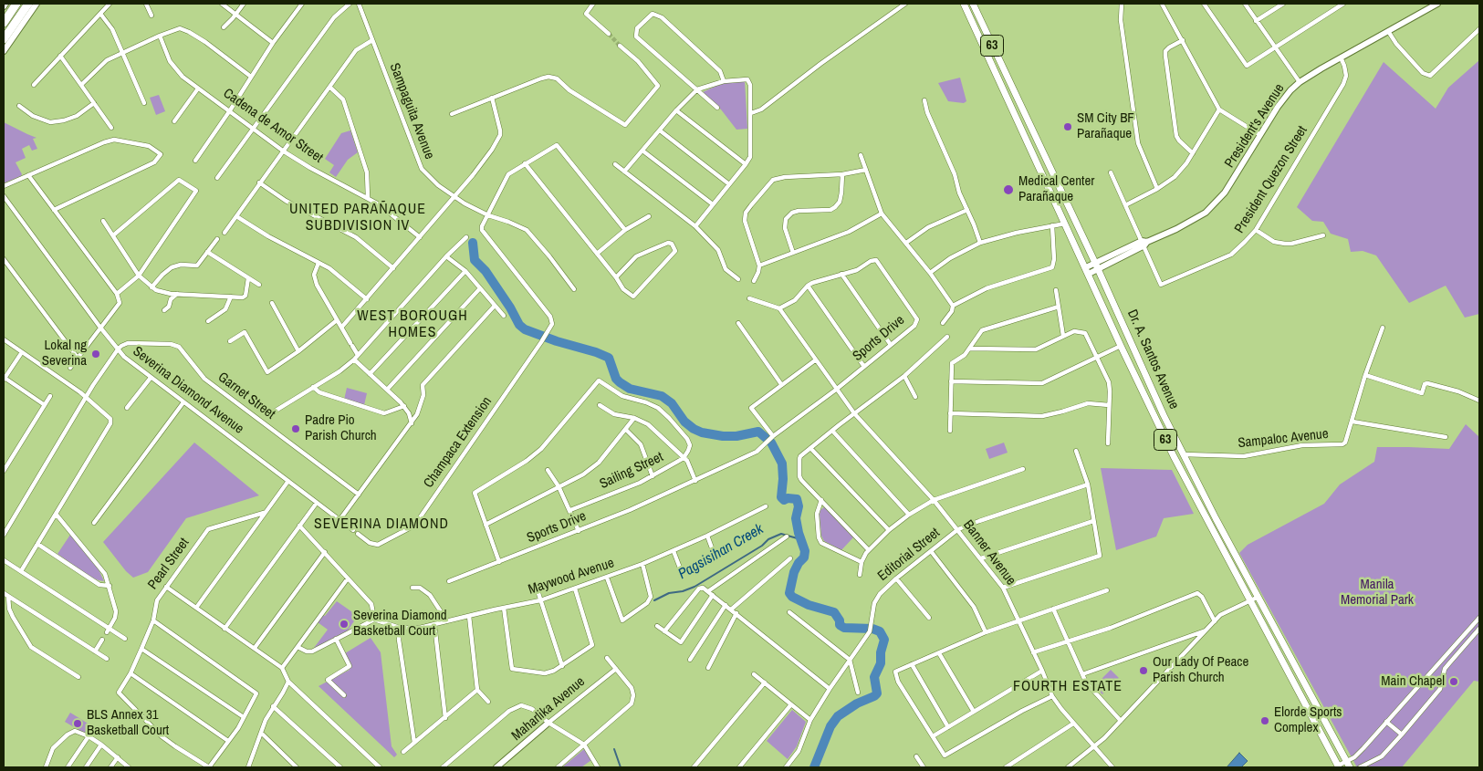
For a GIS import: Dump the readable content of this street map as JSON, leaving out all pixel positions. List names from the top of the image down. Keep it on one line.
{"streets":{"main road":["63","Dr. A. Santos Avenue"],"street":["Sampaguita Avenue","Cadena de Amor Street","President's Avenue","President Quezon Street","Sports Drive","Severina Diamond Avenue","Garnet Street","Sampaloc Avenue","Champaca Extension","Sailing Street","Banner Avenue","Editorial Street","Pearl Street","Maywood Avenue","Maharlika Avenue"]},"crossings":[["Sampaguita Avenue","Champaca Extension"],["President's Avenue","President Quezon Street"],["President's Avenue","Dr. A. Santos Avenue"],["Sports Drive","Banner Avenue"],["Dr. A. Santos Avenue","Sampaloc Avenue"],["Severina Diamond Avenue","Garnet Street"],["Severina Diamond Avenue","Champaca Extension"],["Banner Avenue","Editorial Street"]],"districts":["UNITED PARAÑAQUE SUBDIVISION IV","WEST BOROUGH HOMES","SEVERINA DIAMOND","FOURTH ESTATE"],"water":["Pagsisihan Creek"],"parks":["Manila Memorial Park"],"places":["SM City BF Parañaque","Medical Center Parañaque","Lokal ng Severina","Padre Pio Parish Church","Severina Diamond Basketball Court","Our Lady Of Peace Parish Church","Main Chapel","Elorde Sports Complex","BLS Annex 31 Basketball Court"]}
